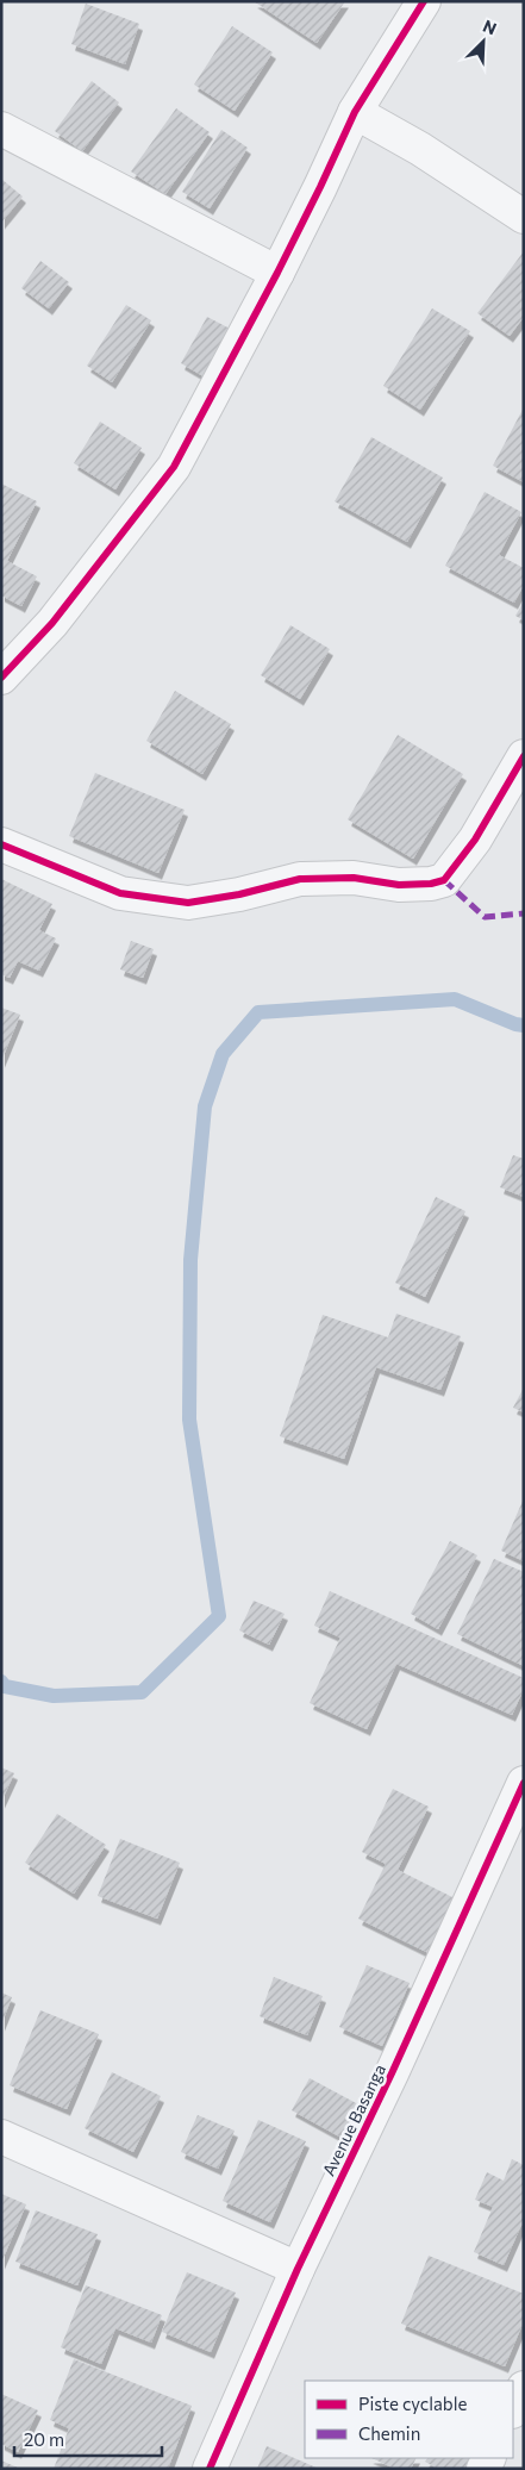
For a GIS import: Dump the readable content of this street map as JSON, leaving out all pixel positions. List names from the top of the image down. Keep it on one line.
{"streets":{"street":["Avenue Basanga"]},"legend":["Piste cyclable","Chemin"],"scale_bar":"20 m","north":"top right"}
